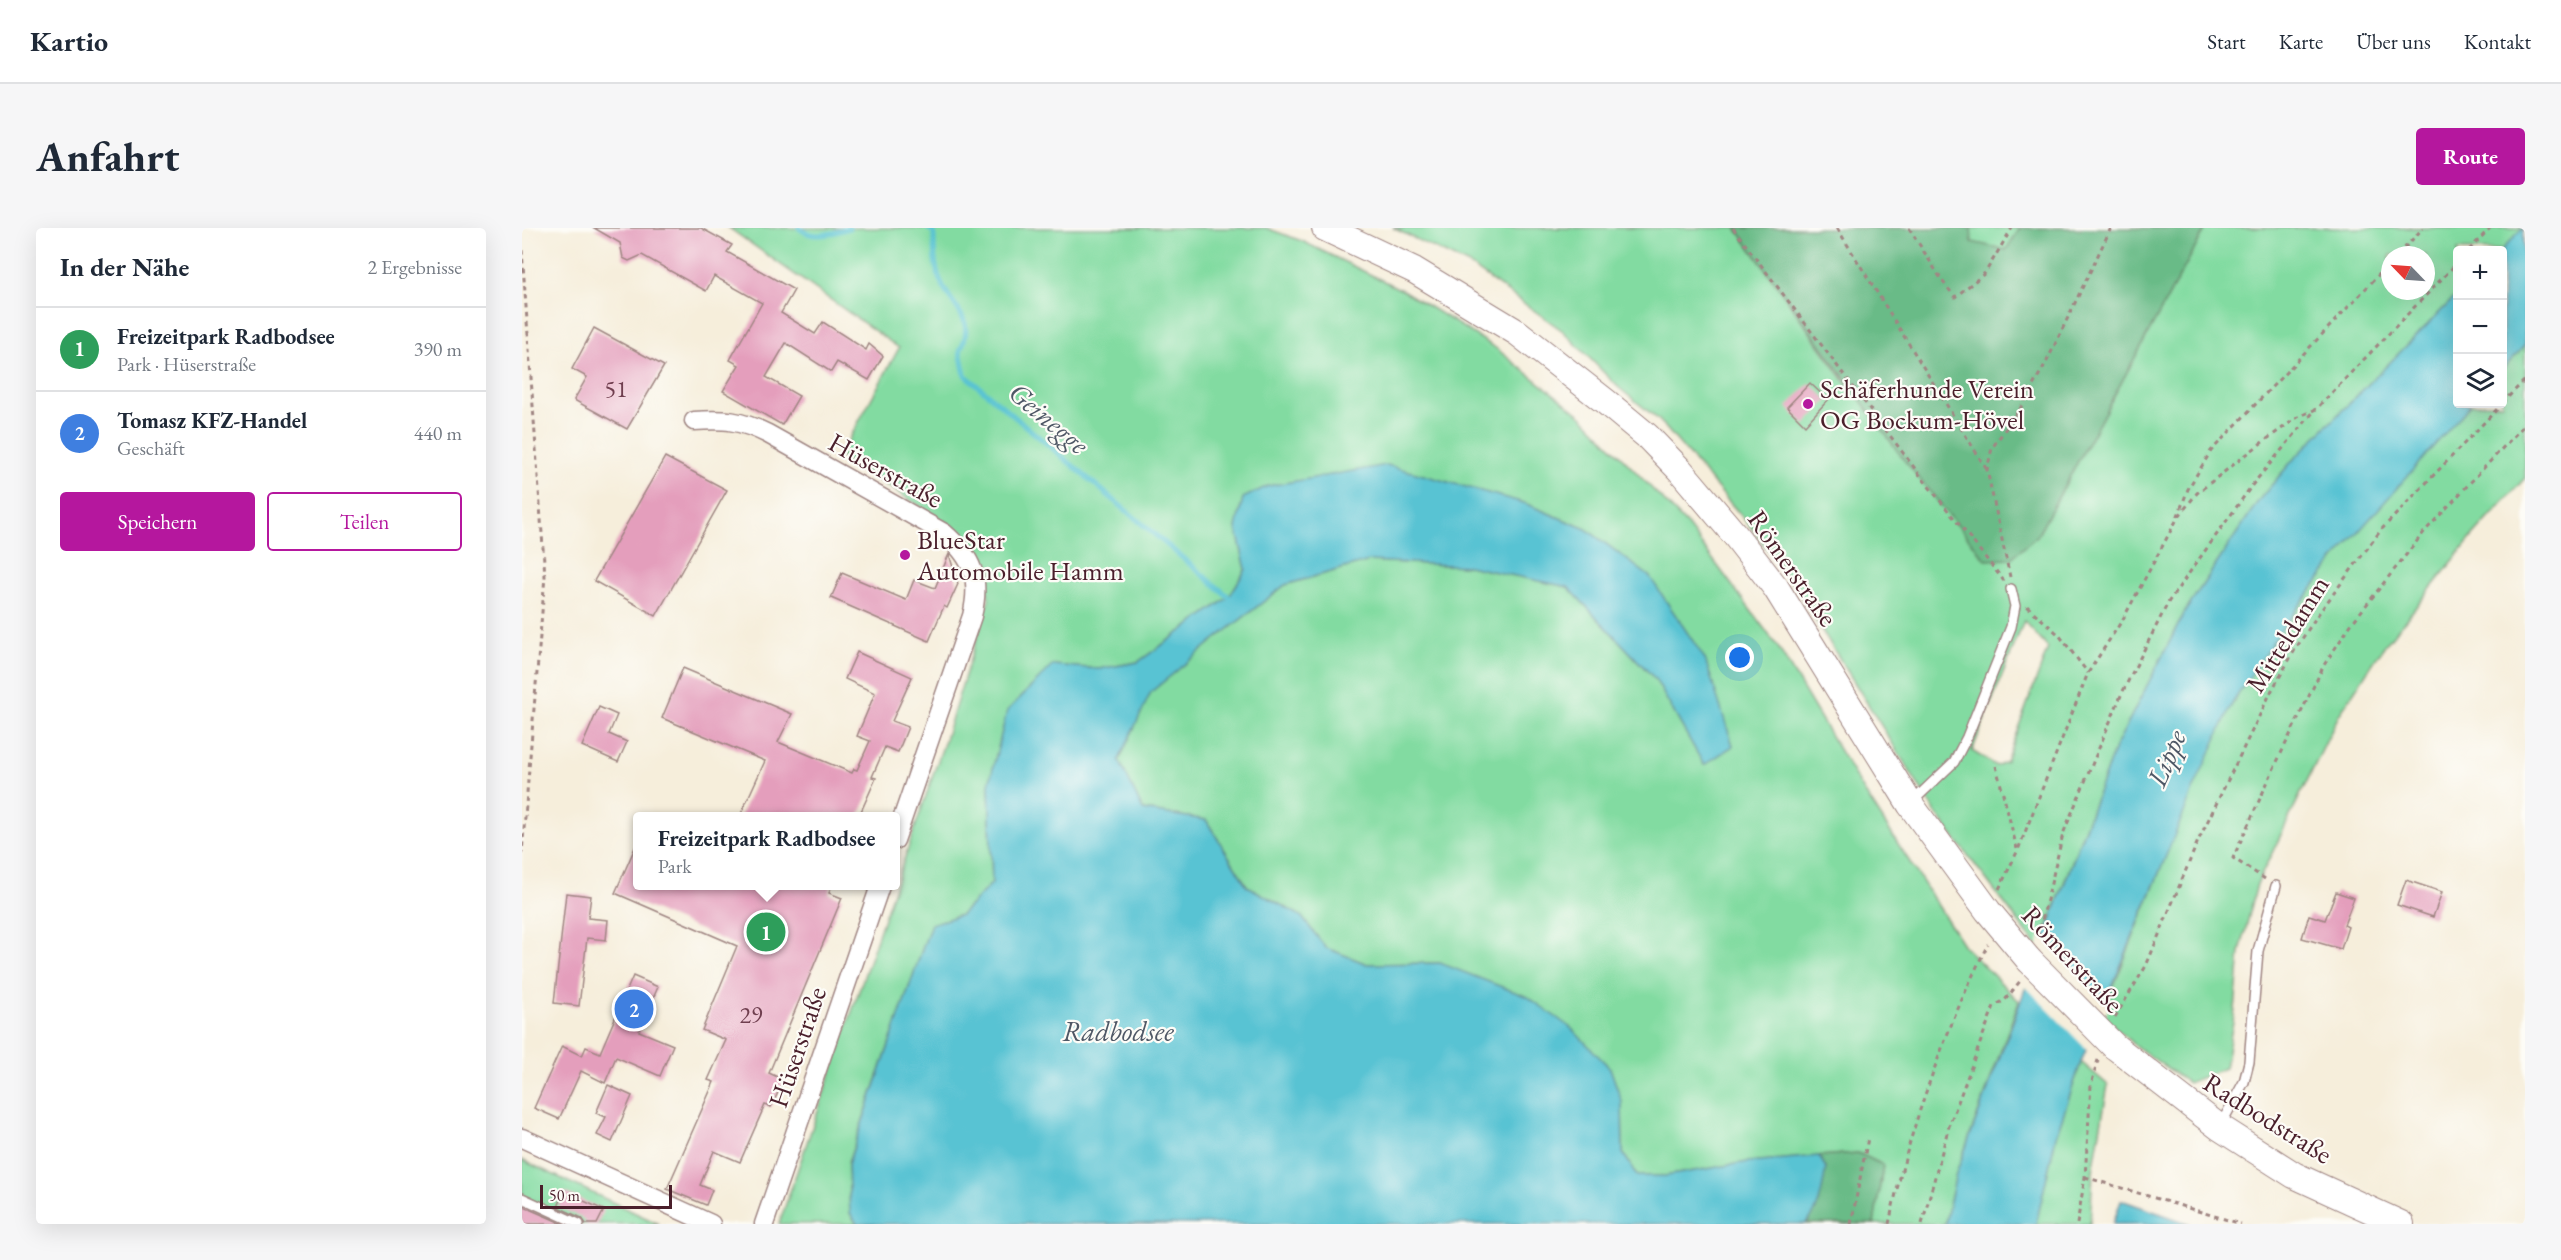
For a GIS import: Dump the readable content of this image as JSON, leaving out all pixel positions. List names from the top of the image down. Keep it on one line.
{"streets":{"main road":["Römerstraße","Radbodstraße"],"street":["Hüserstraße"],"path":["Mitteldamm"]},"crossings":[["Römerstraße","Radbodstraße"]],"water":["Geinegge","Lippe","Radbodsee"],"places":["Schäferhunde Verein OG Bockum-Hövel","BlueStar Automobile Hamm"],"house_numbers":["51","29"],"scale_bar":"50 m","north":"top left","page":{"header":"Kartio","nav":["Start","Karte","Über uns","Kontakt"],"buttons":["Route",["Speichern","Teilen"]],"title":"Anfahrt","heading":["In der Nähe","2 Ergebnisse"],"map_buttons":["+","−"],"list":[{"mark":"1","name":"Freizeitpark Radbodsee","note":"Park · Hüserstraße","value":"390 m"},{"mark":"2","name":"Tomasz KFZ-Handel","note":"Geschäft","value":"440 m"}],"popup":["Freizeitpark Radbodsee","Park"],"pins":["1","2"],"scale":"50 m"}}
